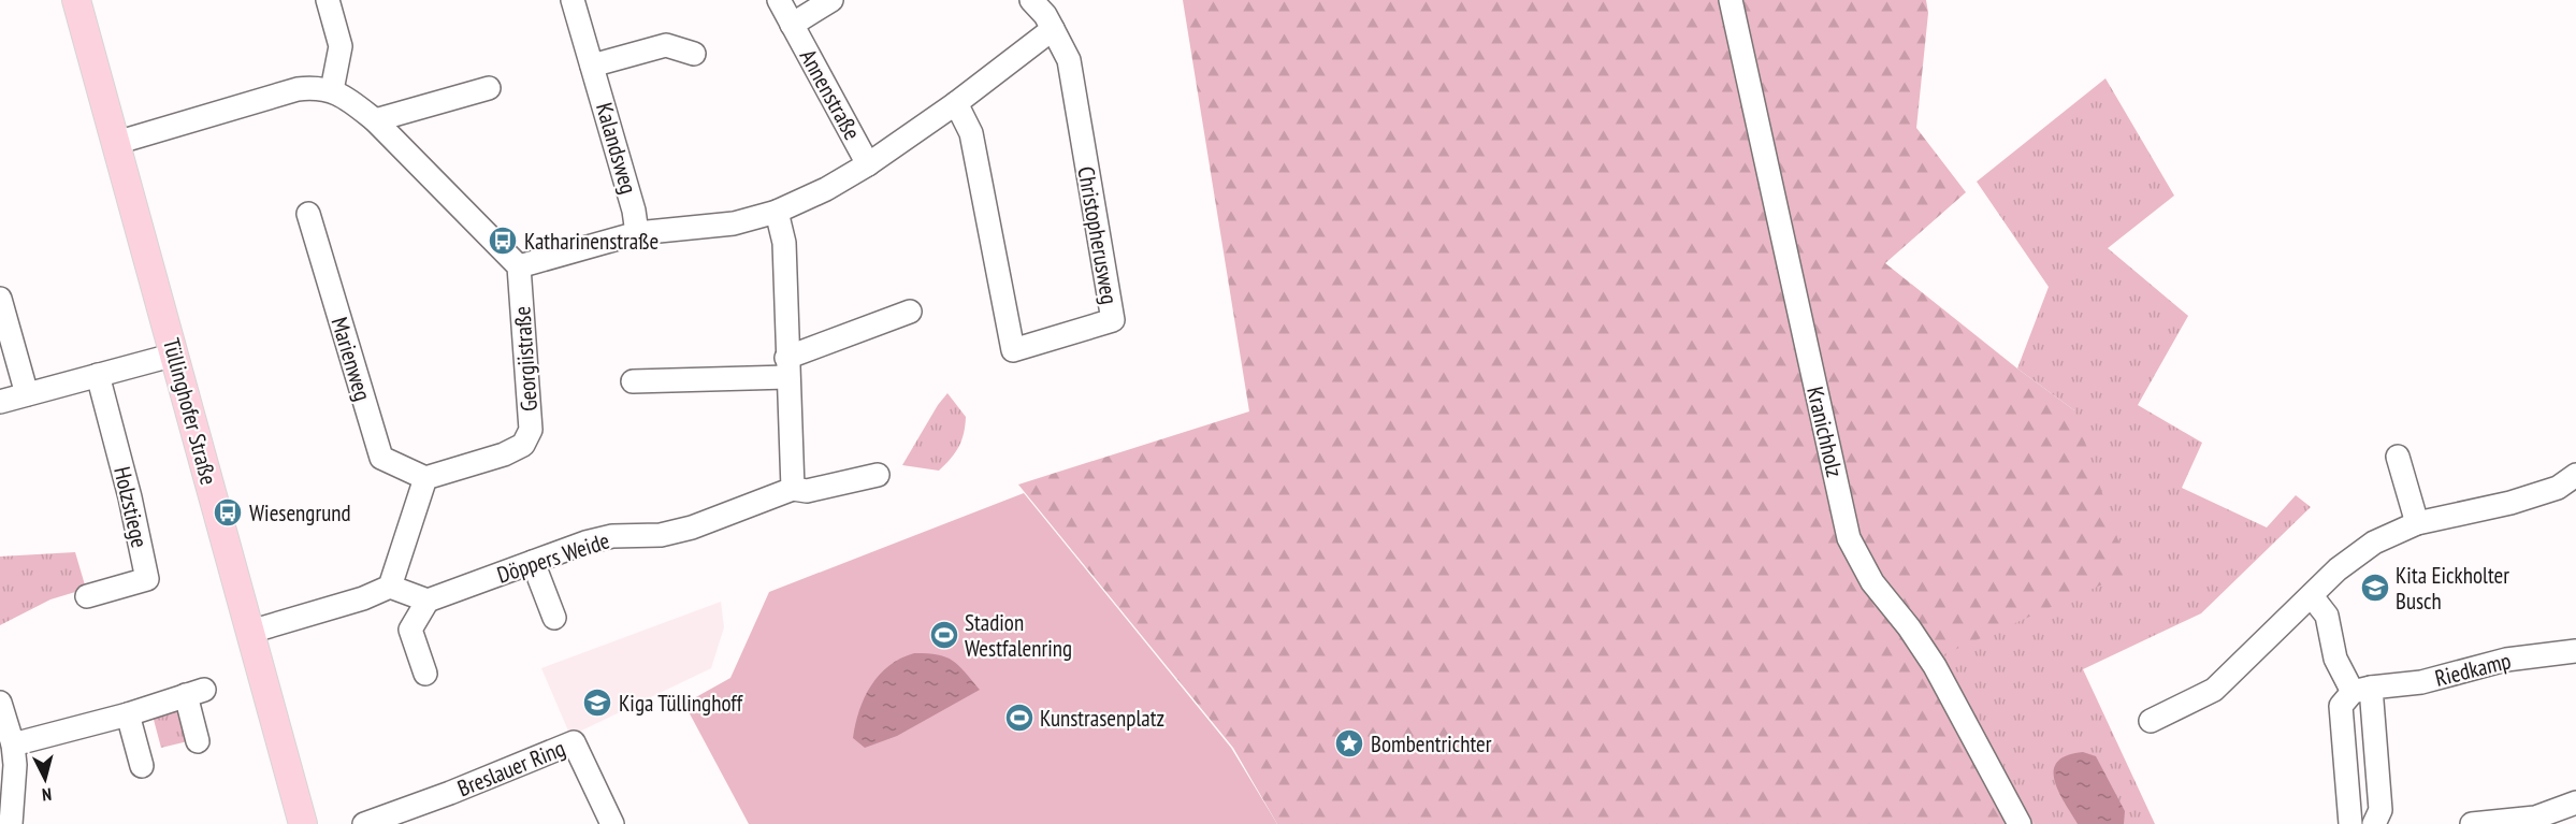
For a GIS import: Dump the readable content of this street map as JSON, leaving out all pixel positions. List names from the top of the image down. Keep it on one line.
{"streets":{"main road":["Tüllinghofer Straße"],"street":["Annenstraße","Kalandsweg","Christopherusweg","Marienweg","Georgiistraße","Kranichholz","Holzstiege","Döppers Weide","Riedkamp","Breslauer Ring"]},"crossings":[["Marienweg","Georgiistraße"]],"places":{"bus stop":["Katharinenstraße","Wiesengrund"],"school or university":["Kita Eickholter Busch","Kiga Tüllinghoff"],"sports":["Stadion Westfalenring","Kunstrasenplatz"],"place":["Bombentrichter"]},"north":"bottom"}
